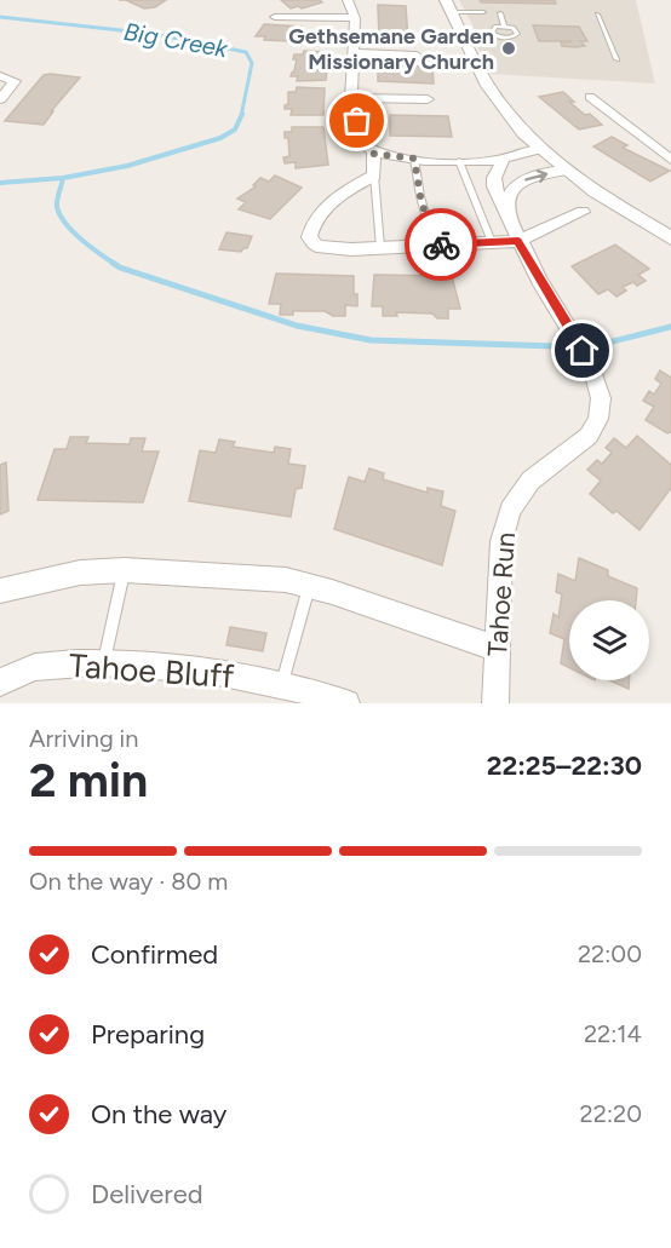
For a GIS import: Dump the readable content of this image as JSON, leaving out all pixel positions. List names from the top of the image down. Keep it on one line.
{"streets":{"street":["Tahoe Run","Tahoe Bluff"]},"water":["Big Creek"],"places":["Gethsemane Garden Missionary Church"],"page":{"heading":["2 min","Arriving in","22:25–22:30"],"bar":"On the way · 80 m","list":[["Confirmed","22:00"],["Preparing","22:14"],["On the way","22:20"],"Delivered"]}}
